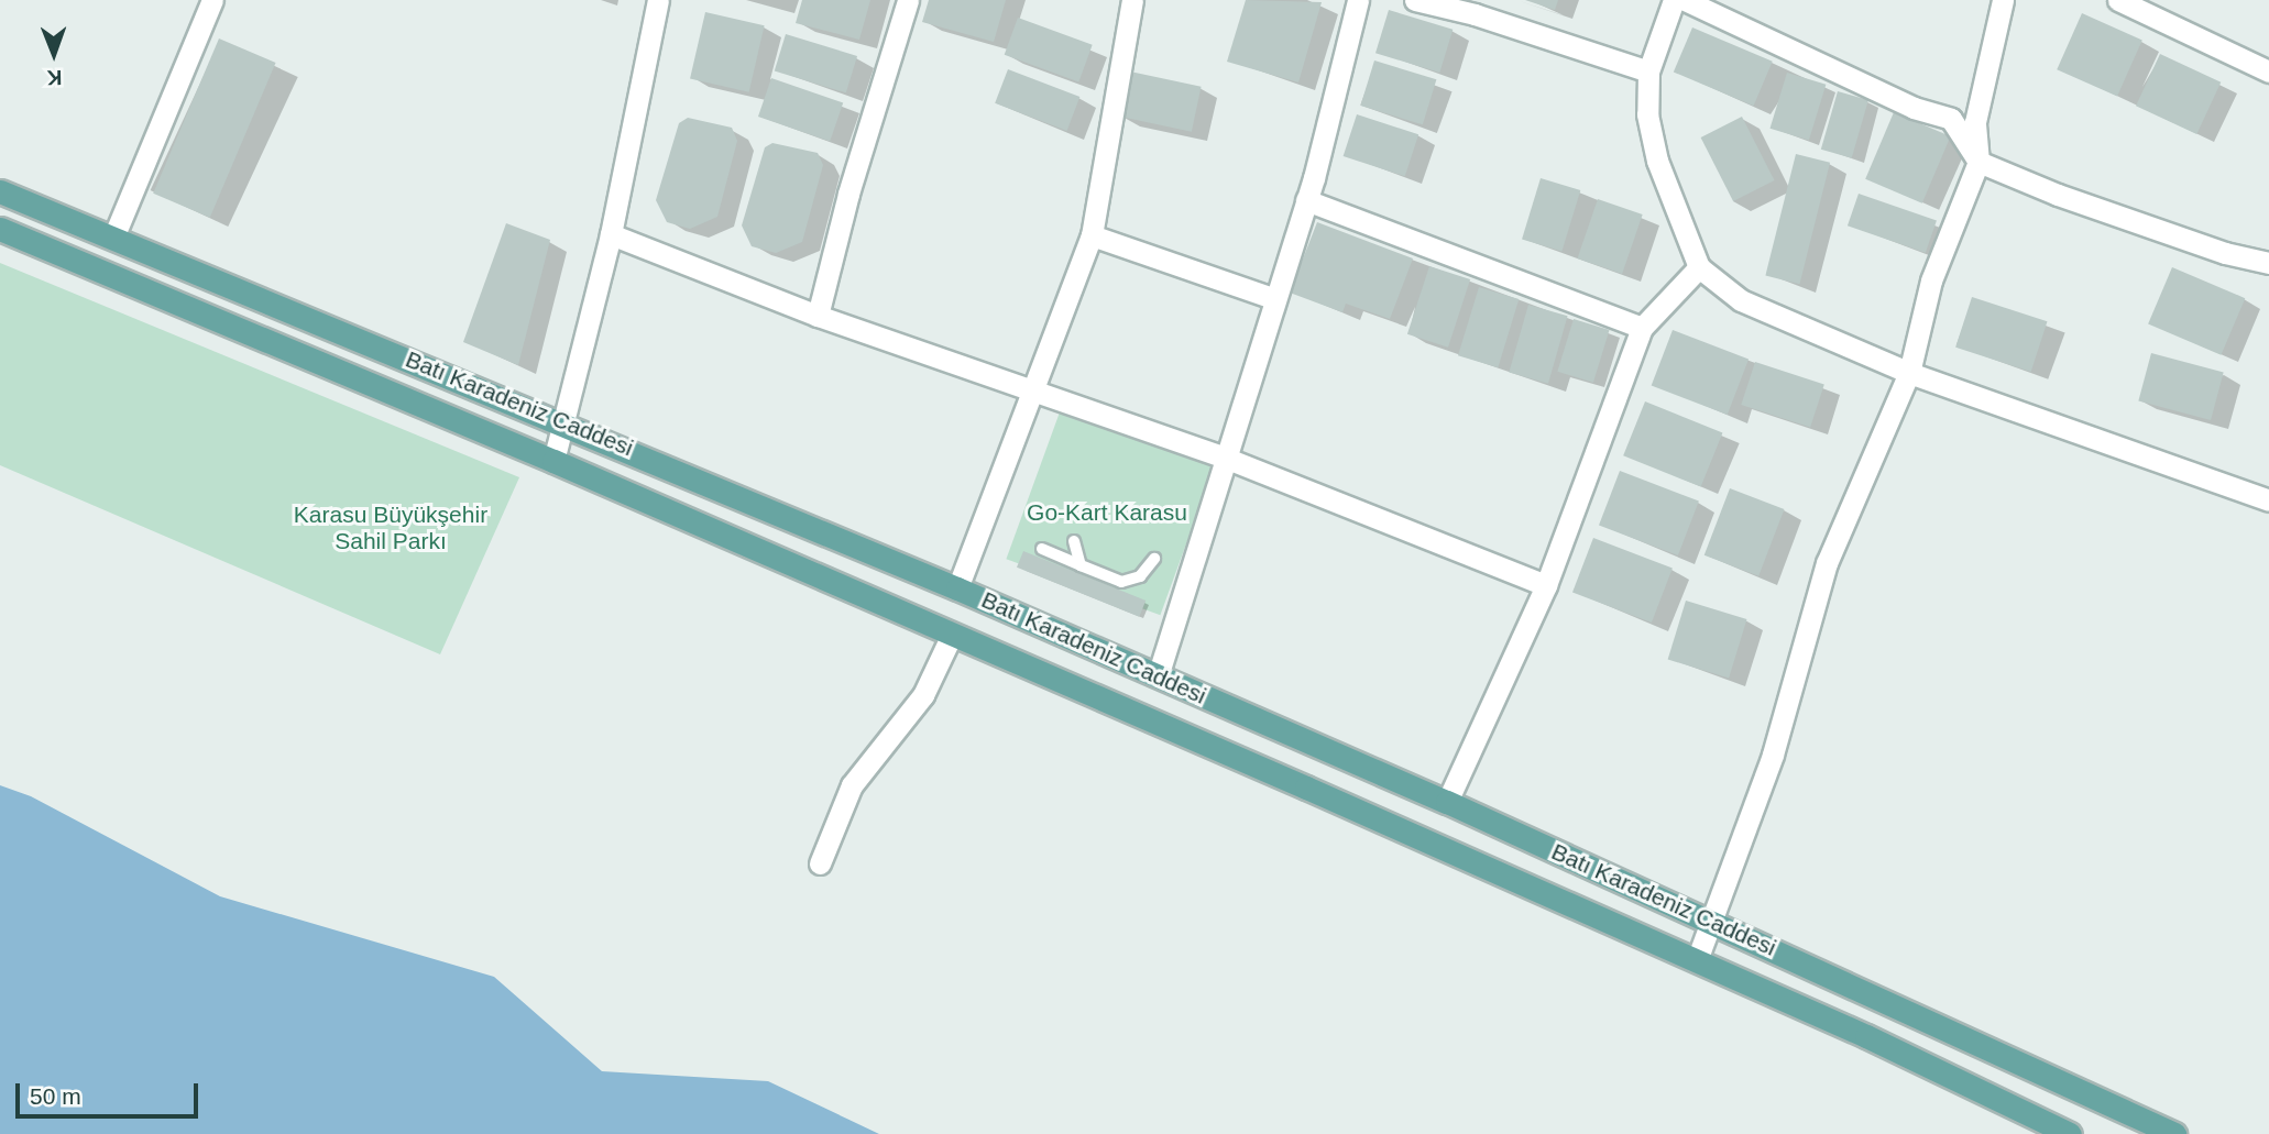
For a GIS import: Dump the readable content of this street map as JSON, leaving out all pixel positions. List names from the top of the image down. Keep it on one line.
{"streets":{"main road":["Batı Karadeniz Caddesi"]},"parks":["Go-Kart Karasu","Karasu Büyükşehir Sahil Parkı"],"scale_bar":"50 m","north":"bottom"}
